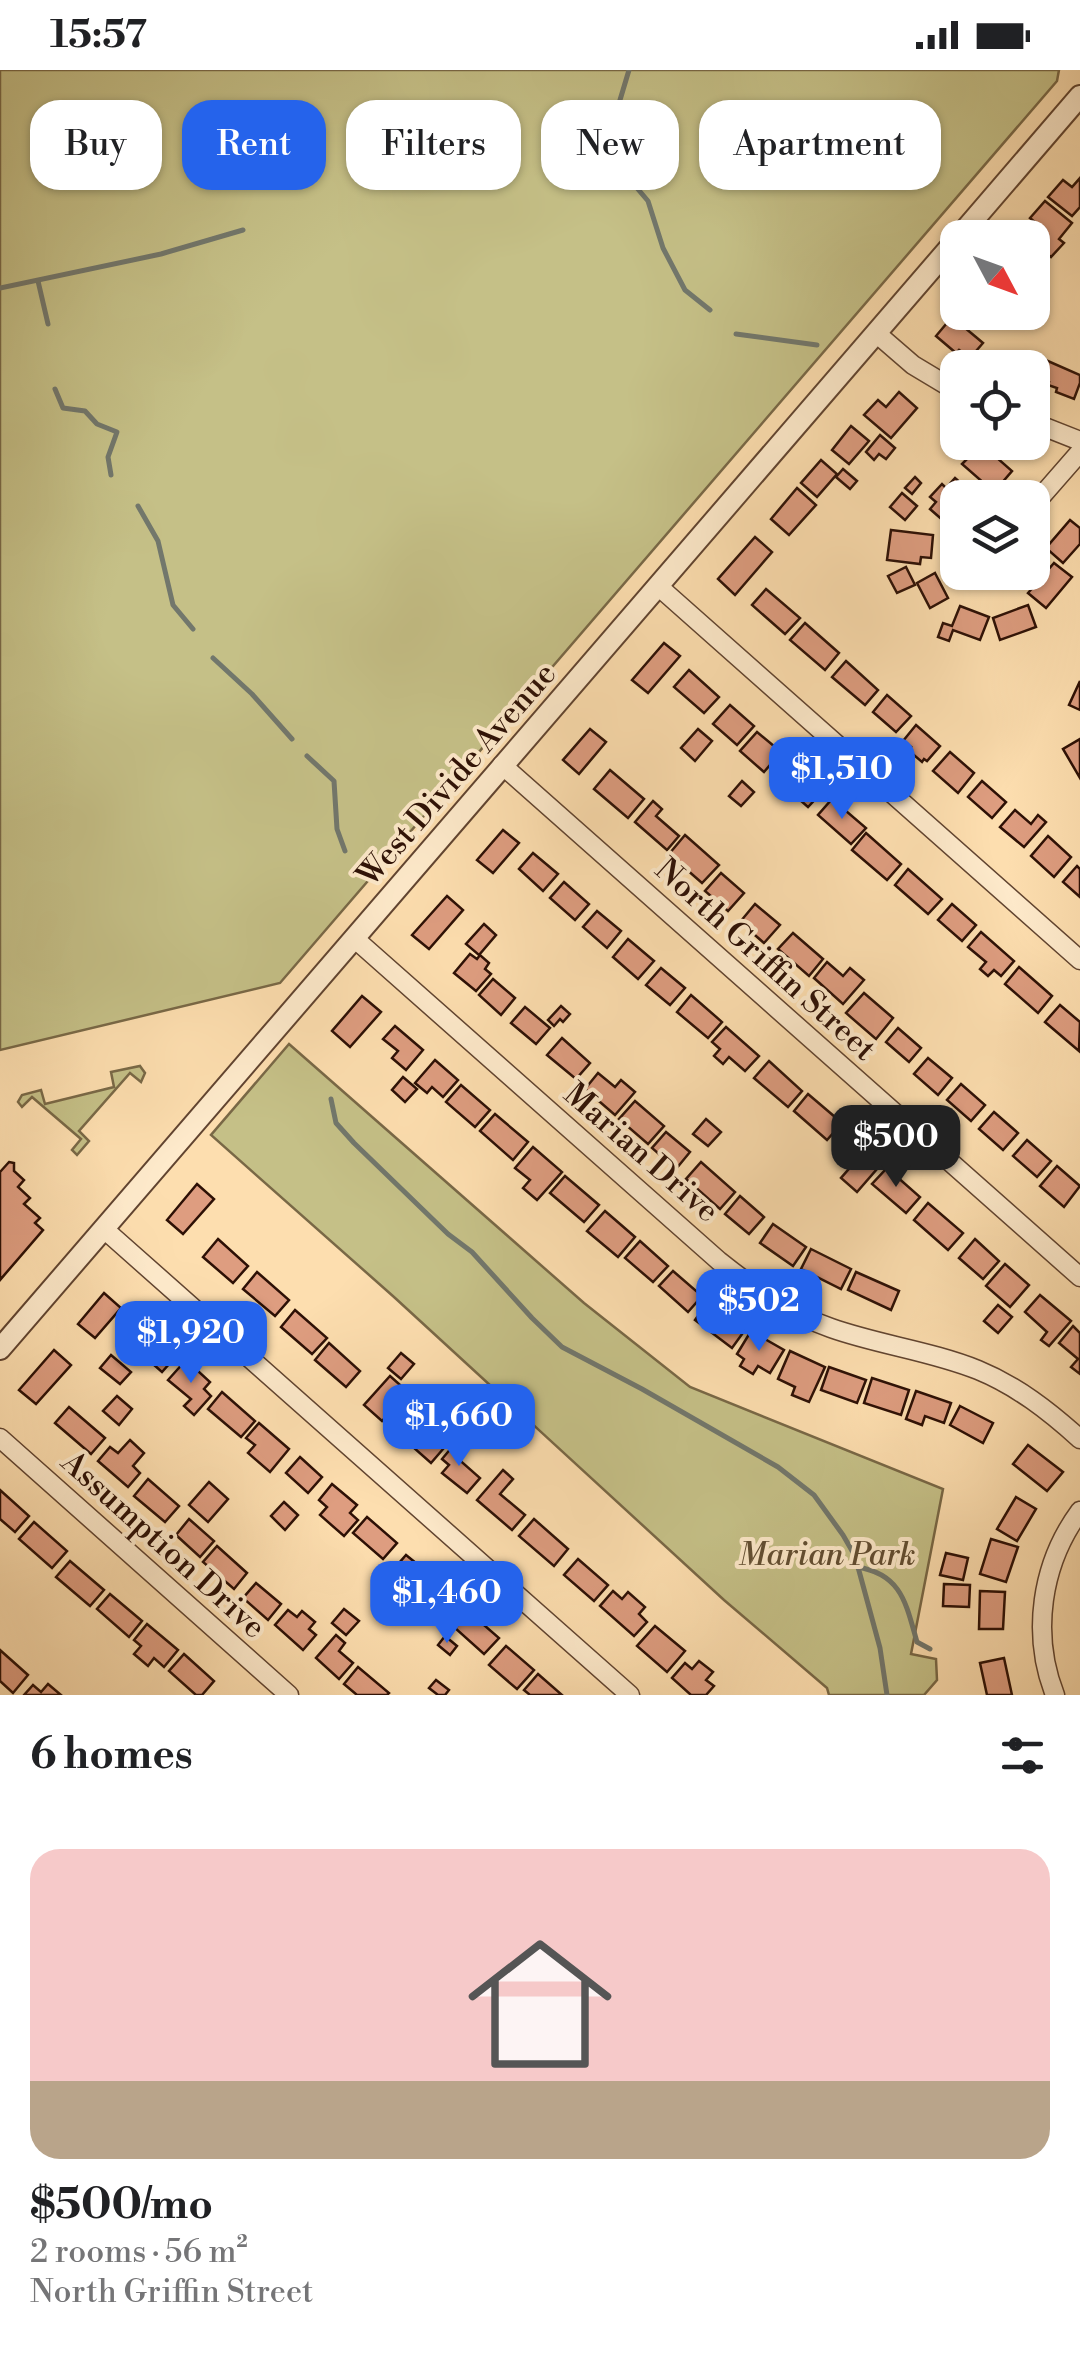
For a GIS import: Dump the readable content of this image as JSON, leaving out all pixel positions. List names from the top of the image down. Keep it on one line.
{"streets":{"street":["West Divide Avenue","North Griffin Street","Marian Drive","Assumption Drive"]},"crossings":[["West Divide Avenue","North Griffin Street"],["West Divide Avenue","Marian Drive"]],"parks":["Marian Park"],"north":"bottom right","page":{"status":"15:57","chip":["Buy","Rent","Filters","New","Apartment"],"price":["$1,510","$500","$502","$1,920","$1,660","$1,460"],"heading":"6 homes","list":[{"name":"$500/mo","note":"2 rooms · 56 m² · North Griffin Street"}]}}
